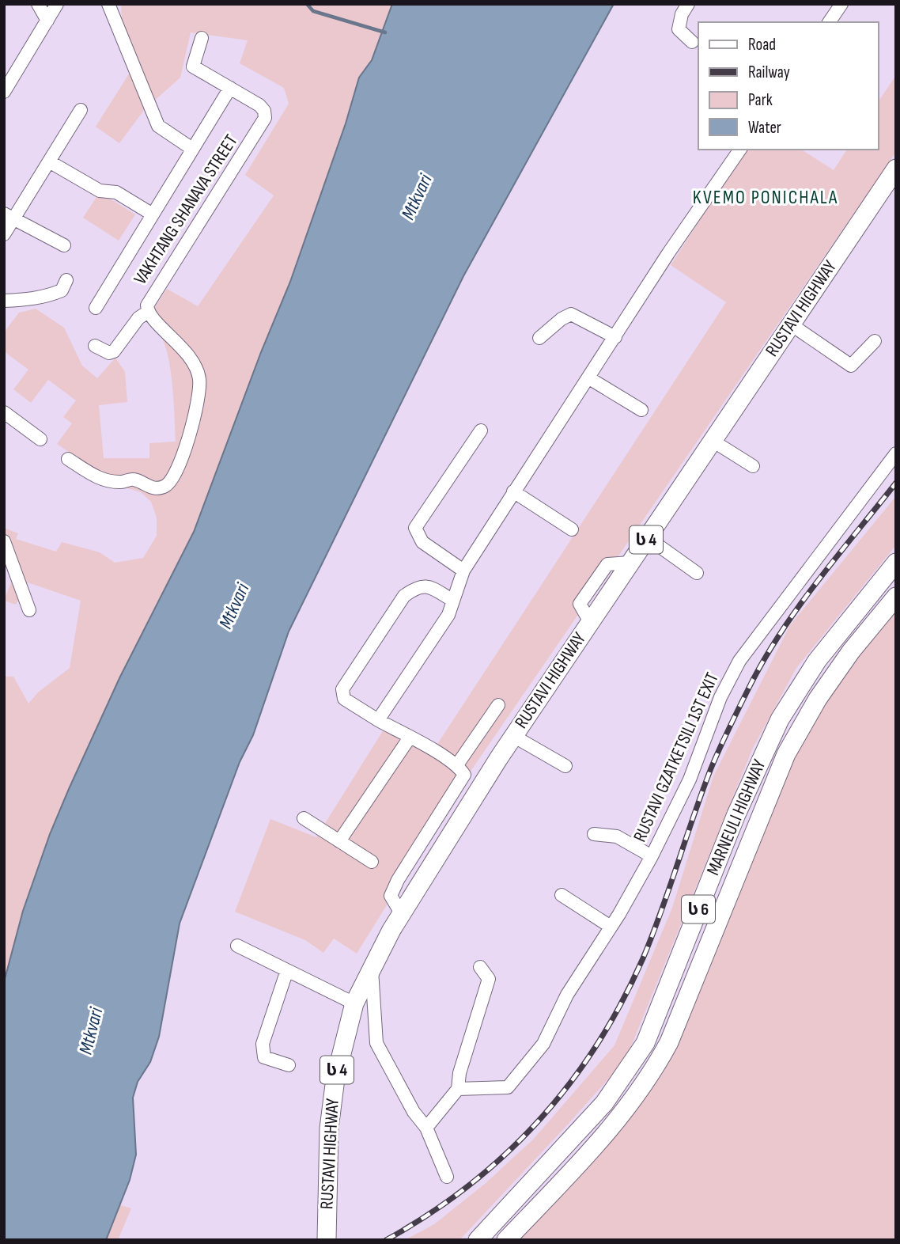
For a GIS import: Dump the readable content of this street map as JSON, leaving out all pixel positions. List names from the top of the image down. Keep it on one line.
{"streets":{"highway":["RUSTAVI HIGHWAY","ს 4","MARNEULI HIGHWAY","ს 6"],"street":["VAKHTANG SHANAVA STREET","RUSTAVI GZATKETSILI 1ST EXIT"]},"districts":["KVEMO PONICHALA"],"water":["Mtkvari"],"legend":["Road","Railway","Park","Water"]}
